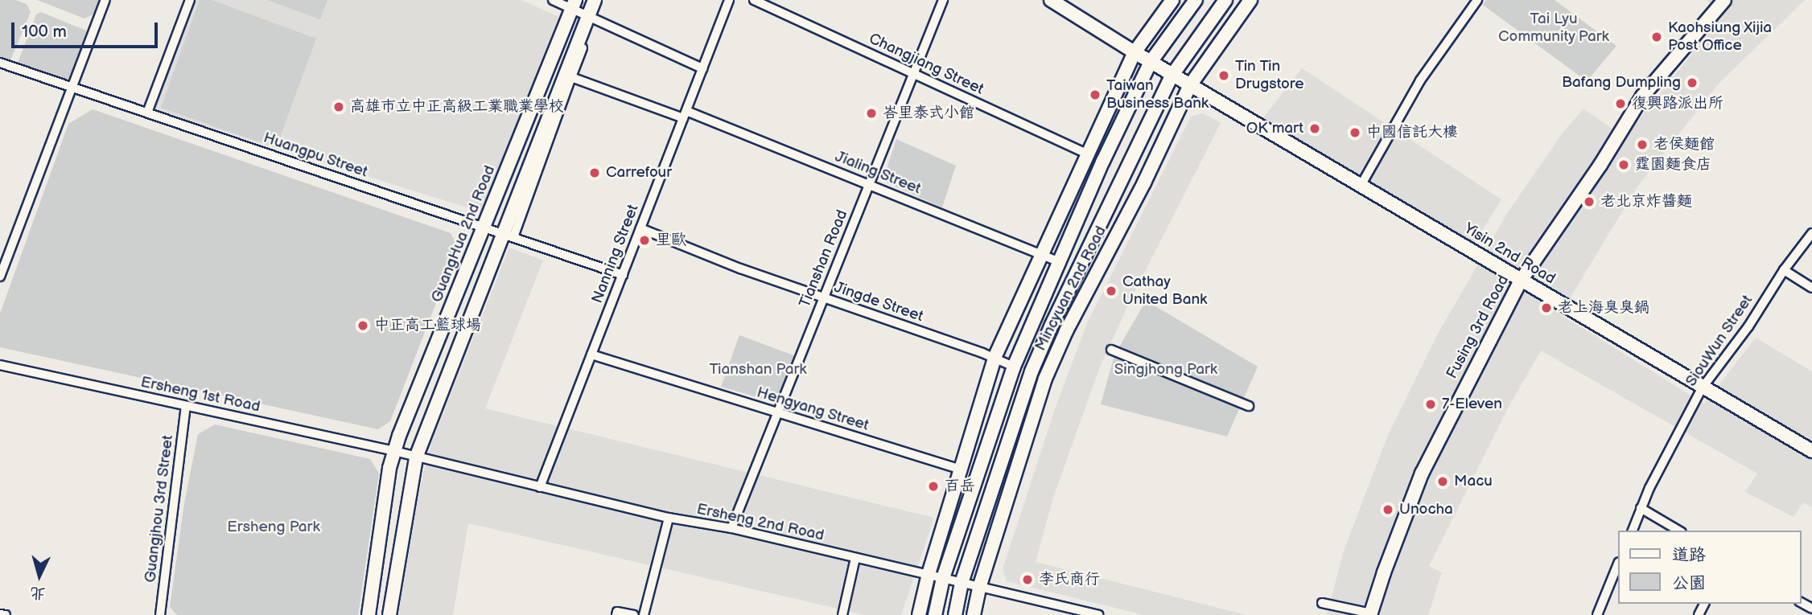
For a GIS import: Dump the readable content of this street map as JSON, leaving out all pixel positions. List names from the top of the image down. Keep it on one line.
{"streets":{"street":["Changjiang Street","Huangpu Street","Jialing Street","GuangHua 2nd Road","Nanning Street","Yisin 2nd Road","Tianshan Road","Mincyuan 2nd Road","Jingde Street","Fusing 3rd Road","SiouWun Street","Ersheng 1st Road","Hengyang Street","Guangjhou 3rd Street","Ersheng 2nd Road"]},"crossings":[["Changjiang Street","Tianshan Road"],["Huangpu Street","GuangHua 2nd Road"],["Huangpu Street","Nanning Street"],["Jialing Street","Nanning Street"],["Jialing Street","Tianshan Road"],["Jialing Street","Mincyuan 2nd Road"],["GuangHua 2nd Road","Ersheng 1st Road"],["Nanning Street","Jingde Street"],["Nanning Street","Hengyang Street"],["Nanning Street","Ersheng 2nd Road"],["Yisin 2nd Road","Mincyuan 2nd Road"],["Yisin 2nd Road","Fusing 3rd Road"],["Yisin 2nd Road","SiouWun Street"],["Tianshan Road","Jingde Street"],["Tianshan Road","Hengyang Street"],["Tianshan Road","Ersheng 2nd Road"],["Mincyuan 2nd Road","Jingde Street"],["Mincyuan 2nd Road","Ersheng 2nd Road"],["Ersheng 1st Road","Guangjhou 3rd Street"],["Ersheng 1st Road","Ersheng 2nd Road"]],"parks":["Tai Lyu Community Park","Tianshan Park","Singjhong Park","Ersheng Park"],"places":["Kaohsiung Xijia Post Office","Tin Tin Drugstore","Bafang Dumpling","Taiwan Business Bank","復興路派出所","高雄市立中正高級工業職業學校","峇里泰式小館","OK mart","中國信託大樓","老侯麵館","霆園麵食店","Carrefour","老北京炸醬麵","里歐","Cathay United Bank","老上海臭臭鍋","中正高工籃球場","7-Eleven","Macu","百岳","Unocha","李氏商行"],"legend":["道路","公園"],"scale_bar":"100 m","north":"bottom"}
